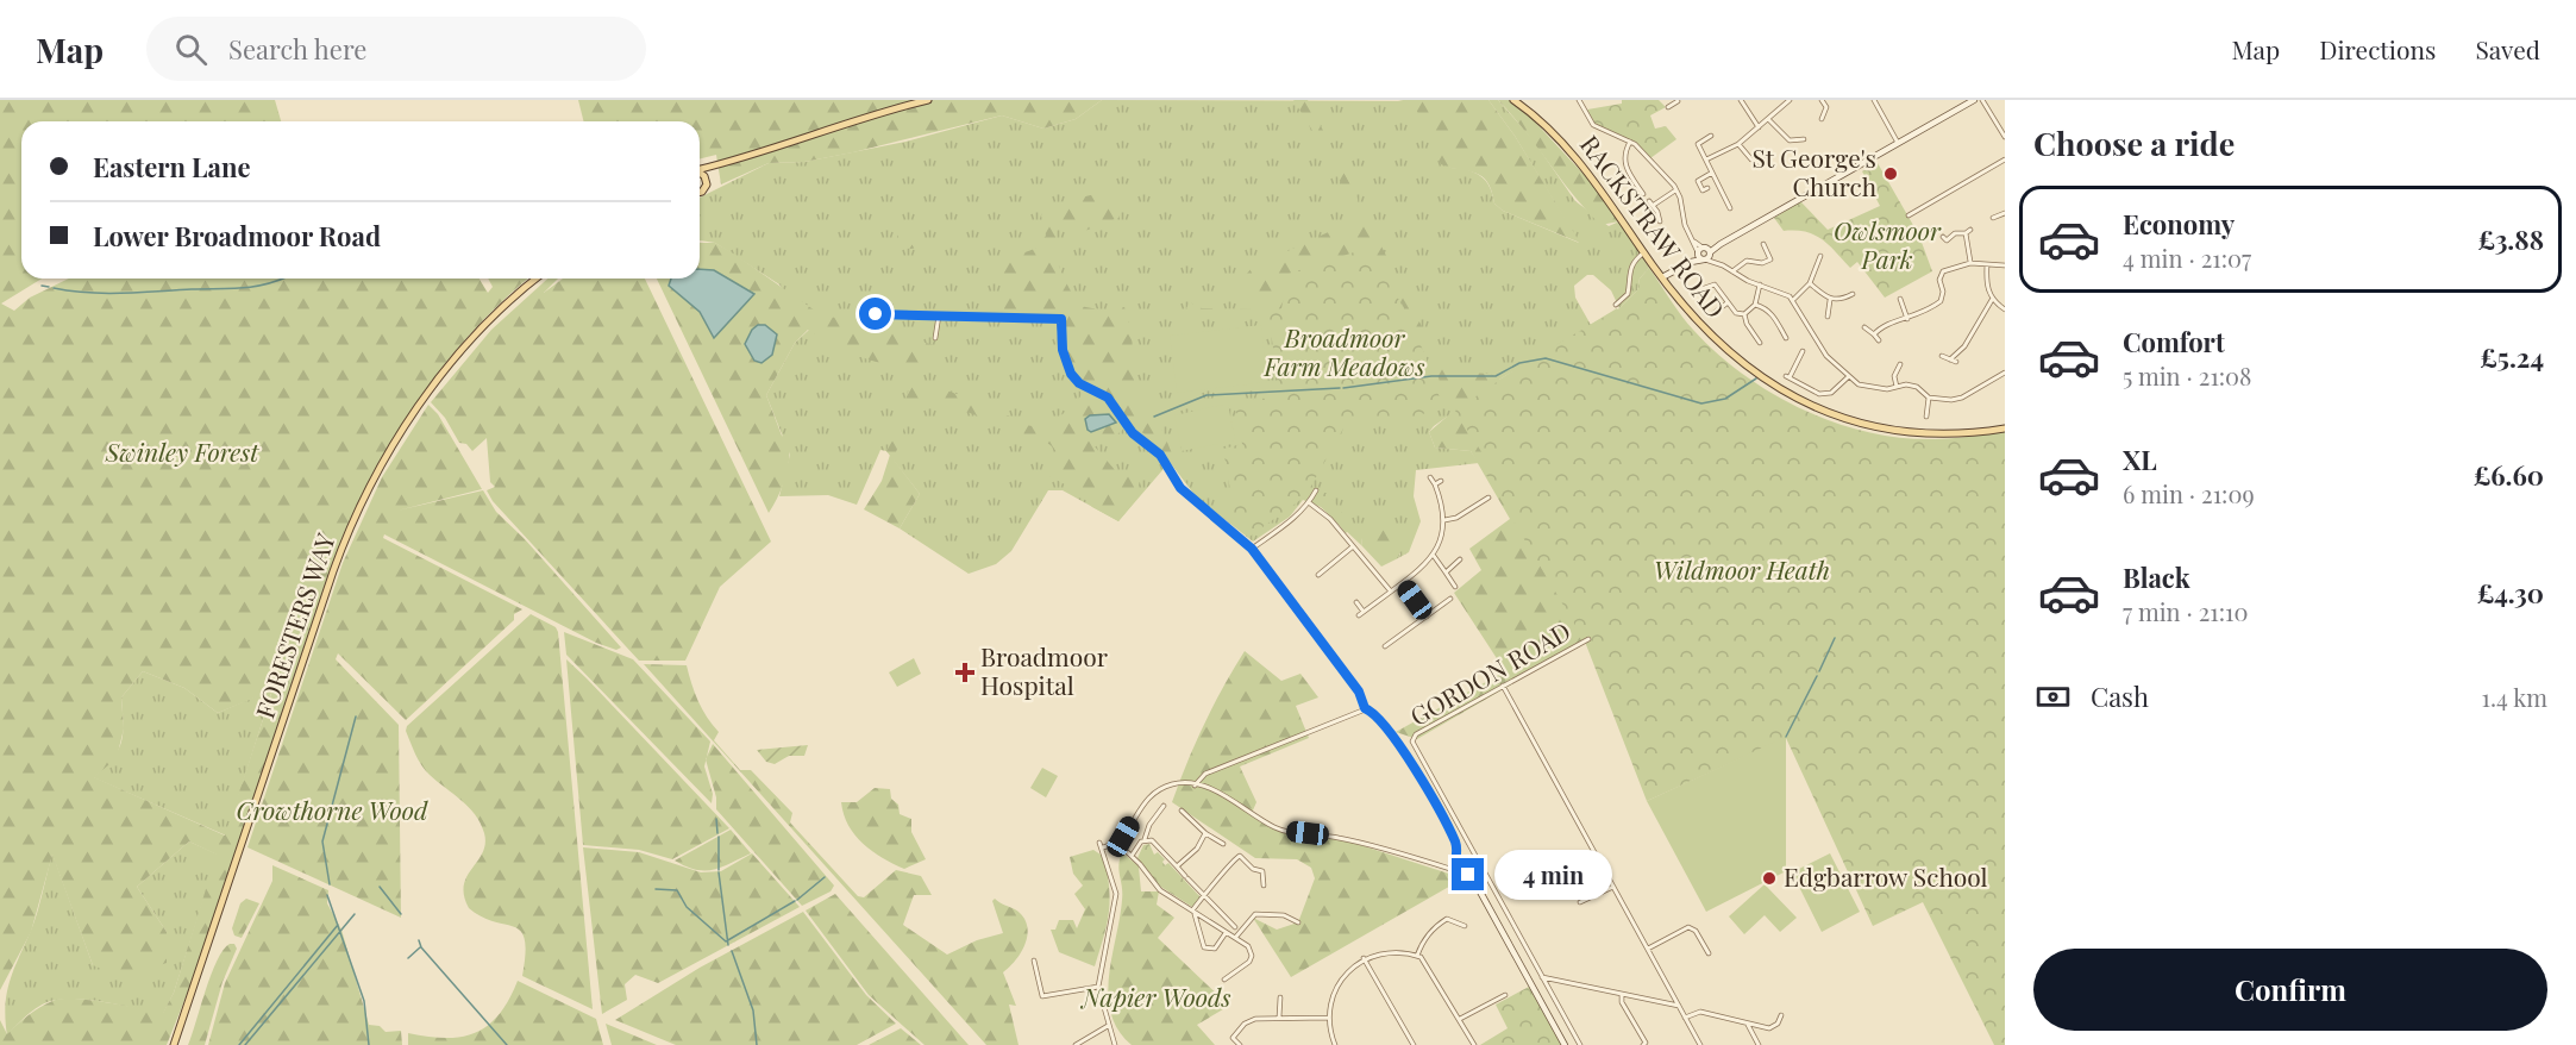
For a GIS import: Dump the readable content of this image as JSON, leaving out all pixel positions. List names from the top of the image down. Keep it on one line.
{"streets":{"main road":["RACKSTRAW ROAD","FORESTERS WAY"],"street":["GORDON ROAD"]},"parks":["Owlsmoor Park","Broadmoor Farm Meadows","Swinley Forest","Wildmoor Heath","Crowthorne Wood","Napier Woods"],"places":{"other":["St George's Church","Edgbarrow School"],"health":["Broadmoor Hospital"]},"page":{"header":"Map","search":"Search here","nav":["Map","Directions","Saved"],"heading":"Choose a ride","banner":["Eastern Lane","Lower Broadmoor Road"],"list":[{"name":"Economy","note":"4 min · 21:07","value":"£3.88"},{"name":"Comfort","note":"5 min · 21:08","value":"£5.24"},{"name":"XL","note":"6 min · 21:09","value":"£6.60"},{"name":"Black","note":"7 min · 21:10","value":"£4.30"}],"pay":["Cash","1.4 km"],"bubble":"4 min","buttons":"Confirm"}}
